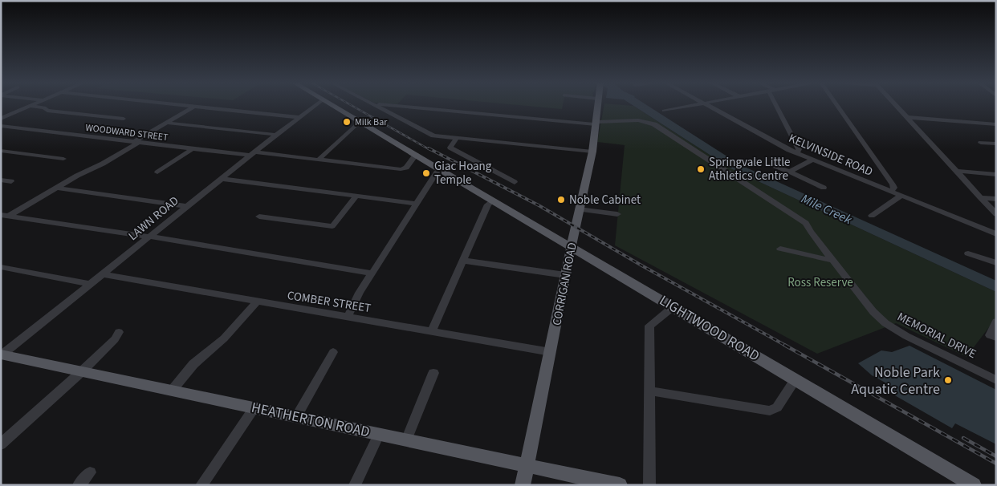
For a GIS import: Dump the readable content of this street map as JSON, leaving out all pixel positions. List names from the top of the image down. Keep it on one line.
{"streets":{"main road":["CORRIGAN ROAD","LIGHTWOOD ROAD","HEATHERTON ROAD"],"street":["WOODWARD STREET","KELVINSIDE ROAD","LAWN ROAD","COMBER STREET","MEMORIAL DRIVE"]},"crossings":[["WOODWARD STREET","LAWN ROAD"],["WOODWARD STREET","LIGHTWOOD ROAD"],["LAWN ROAD","COMBER STREET"],["LAWN ROAD","HEATHERTON ROAD"],["CORRIGAN ROAD","COMBER STREET"],["CORRIGAN ROAD","LIGHTWOOD ROAD"],["CORRIGAN ROAD","MEMORIAL DRIVE"],["CORRIGAN ROAD","HEATHERTON ROAD"]],"water":["Mile Creek"],"parks":["Ross Reserve"],"places":["Milk Bar","Springvale Little Athletics Centre","Giac Hoang Temple","Noble Cabinet","Noble Park Aquatic Centre"]}
